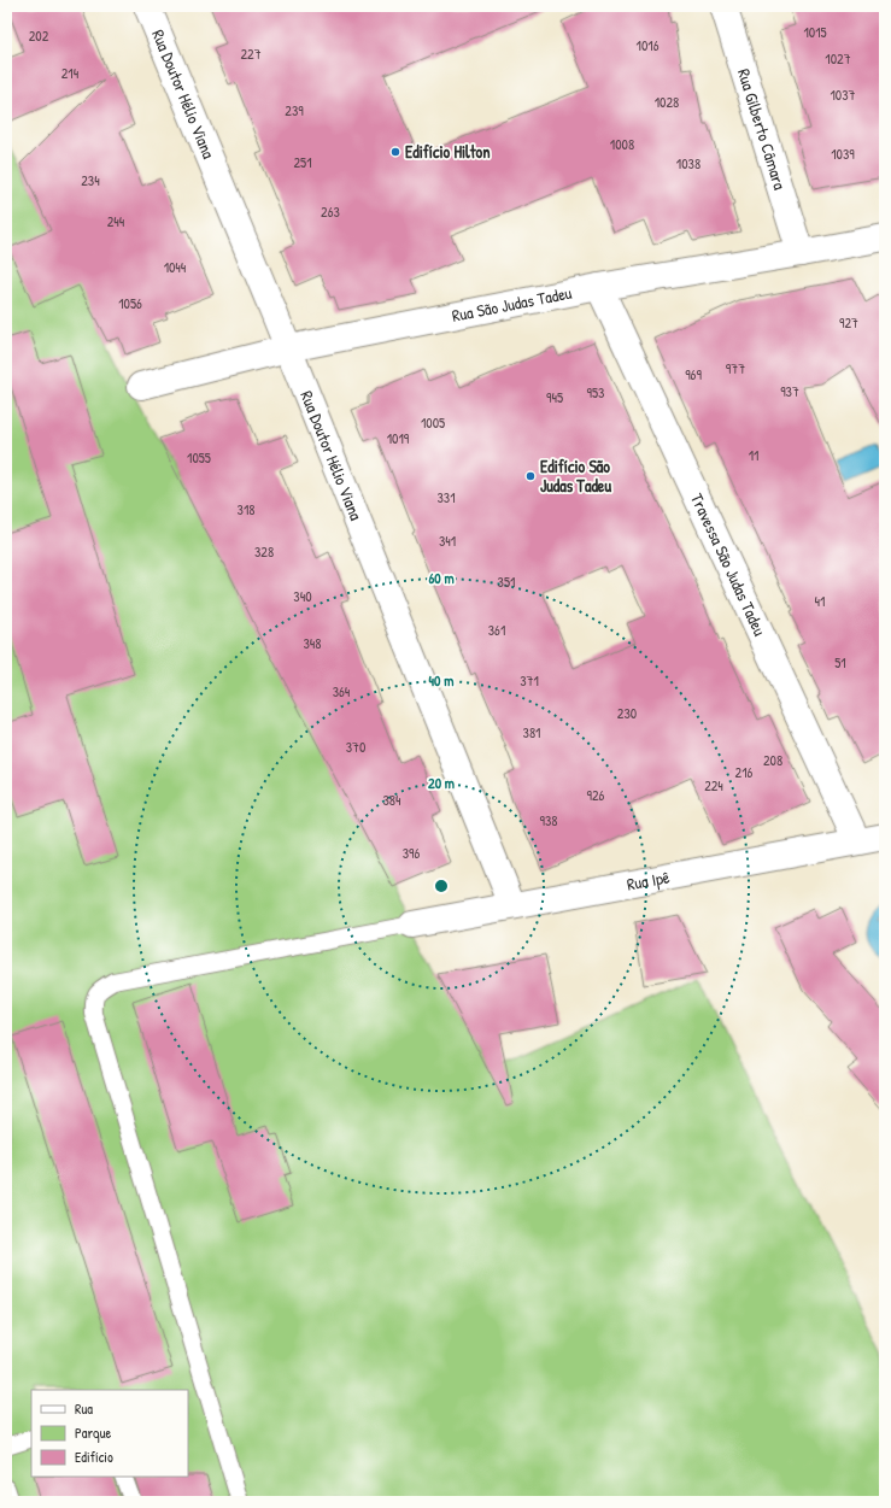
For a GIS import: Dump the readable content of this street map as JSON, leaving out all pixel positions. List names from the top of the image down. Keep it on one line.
{"streets":{"street":["Rua Doutor Hélio Viana","Rua Gilberto Câmara","Rua São Judas Tadeu","Travessa São Judas Tadeu","Rua Ipê"]},"crossings":[["Rua Doutor Hélio Viana","Rua São Judas Tadeu"],["Rua Doutor Hélio Viana","Rua Ipê"],["Rua Gilberto Câmara","Rua São Judas Tadeu"],["Rua São Judas Tadeu","Travessa São Judas Tadeu"],["Travessa São Judas Tadeu","Rua Ipê"]],"places":["Edifício Hilton","Edifício São Judas Tadeu"],"house_numbers":["1015","202","1016","227","1027","214","1037","1028","239","1008","1039","251","1038","234","263","244","1044","1056","927","977","969","937","953","945","1005","1019","11","1055","331","318","341","328","351","340","41","361","348","51","371","364","230","381","370","208","216","224","926","384","938","396"],"legend":["Rua","Parque","Edifício"],"rings":["60 m","40 m","20 m"]}
